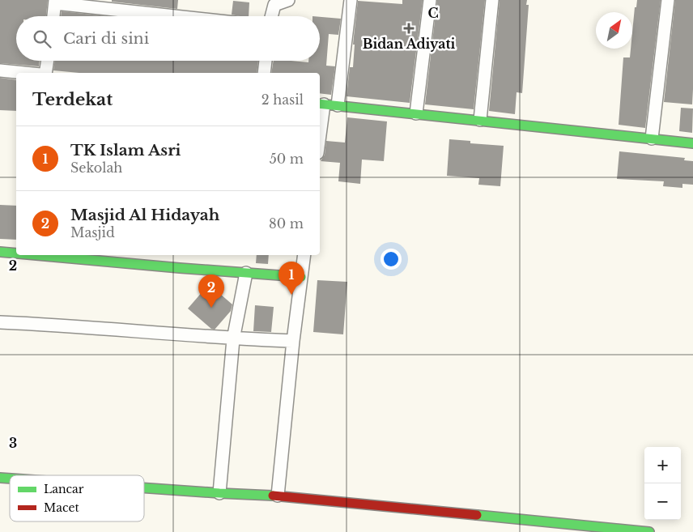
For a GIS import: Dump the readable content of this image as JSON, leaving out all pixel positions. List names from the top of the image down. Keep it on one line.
{"places":{"health":["Bidan Adiyati"]},"legend":["Lancar","Macet"],"north":"top right","page":{"search":"Cari di sini","heading":["Terdekat","2 hasil"],"list":[{"mark":"1","name":"TK Islam Asri","note":"Sekolah","value":"50 m"},{"mark":"2","name":"Masjid Al Hidayah","note":"Masjid","value":"80 m"}],"pins":["1","2"],"map_buttons":["+","−"]},"grid":{"columns":["C"],"rows":["2","3"]}}
